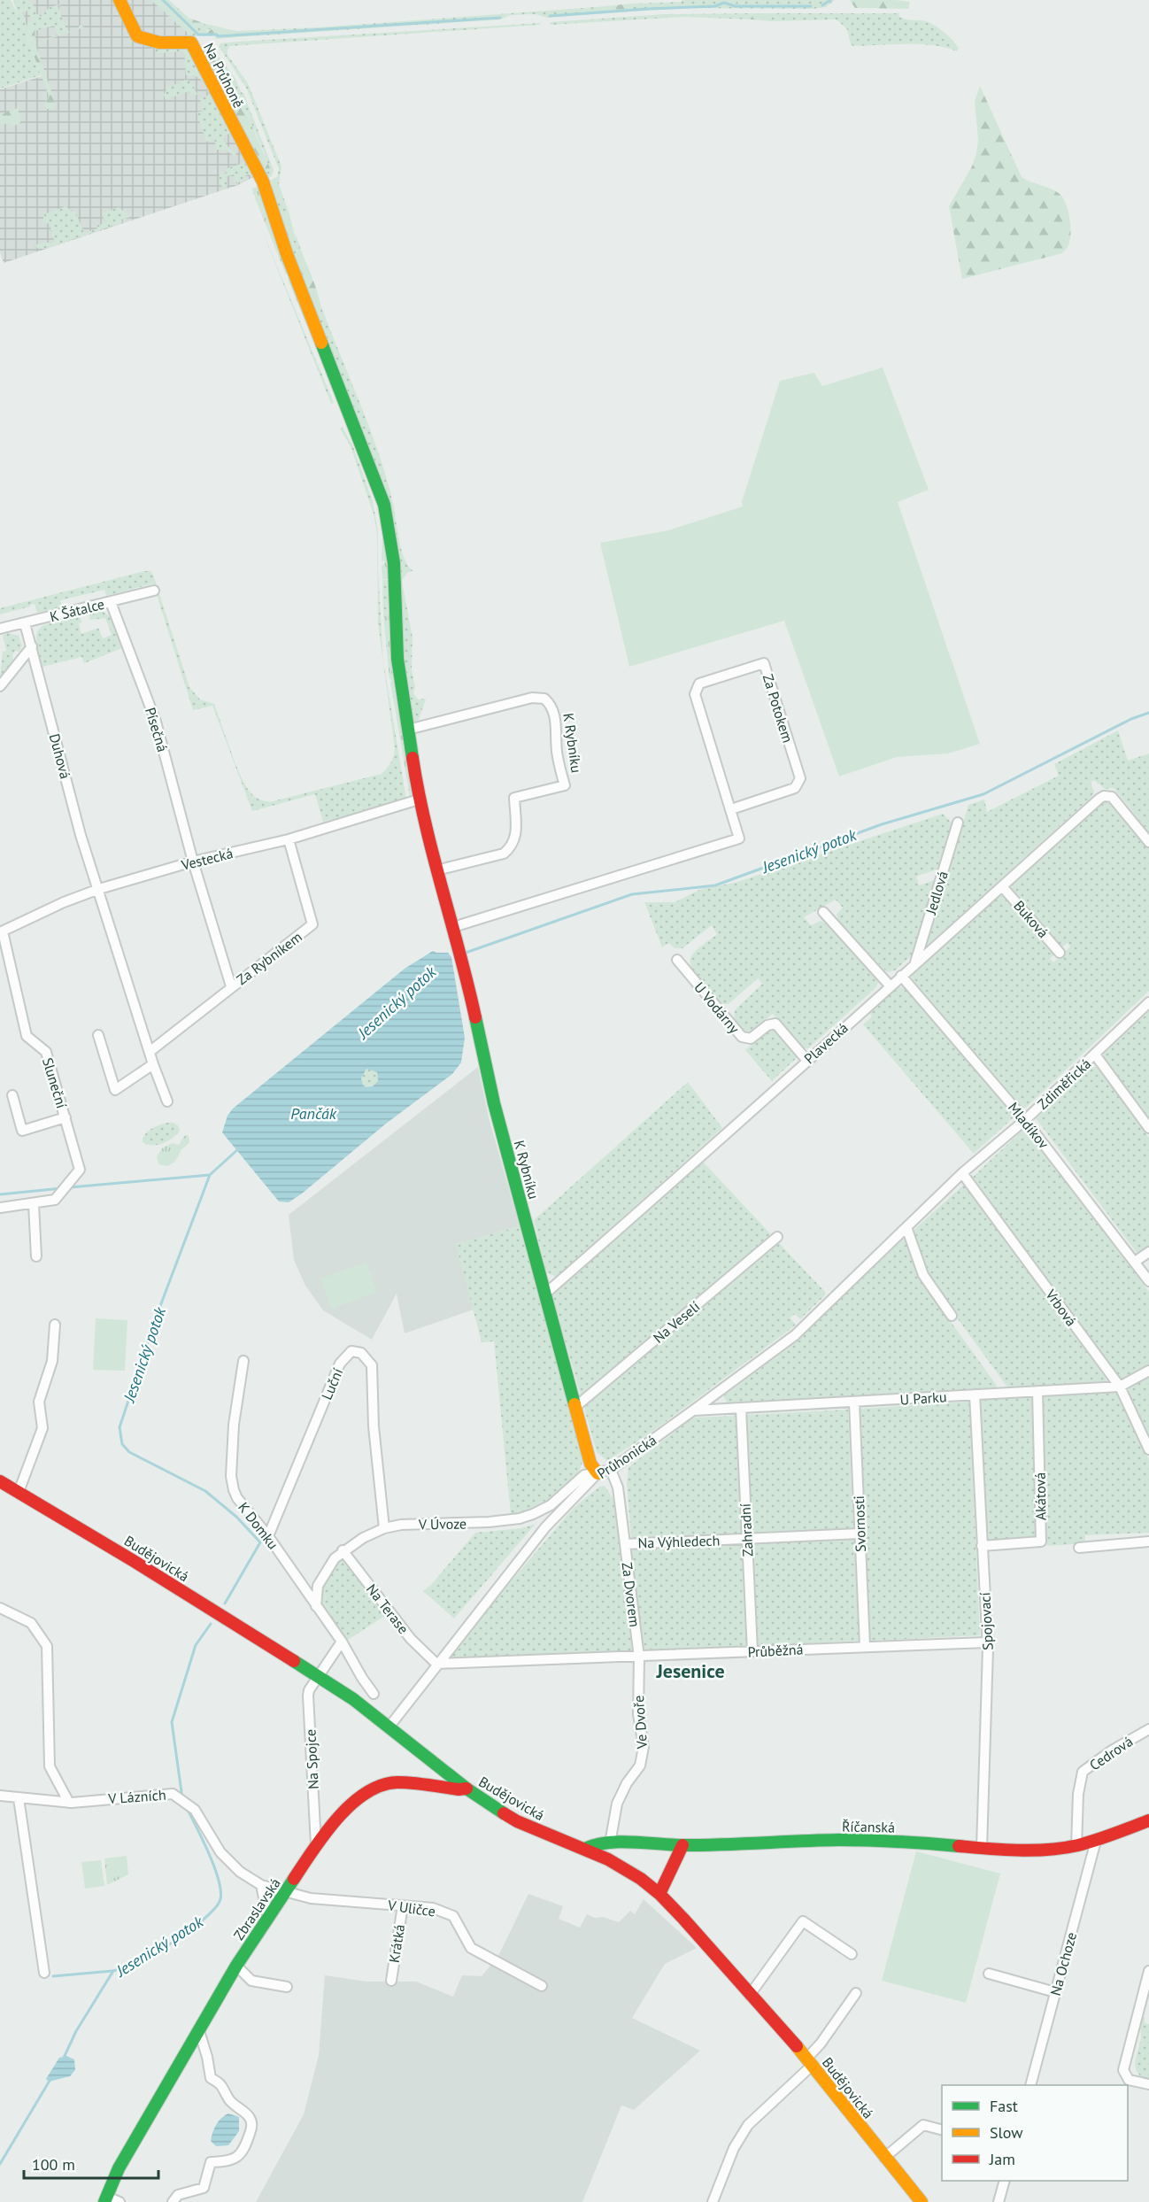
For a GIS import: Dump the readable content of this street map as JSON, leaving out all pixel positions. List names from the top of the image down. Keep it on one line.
{"streets":{"main road":["Na Průhoně","K Rybníku","Budějovická","Říčanská","Zbraslavská"],"street":["K Šátalce","Za Potokem","Písečná","Duhová","Vestecká","Jedlová","Buková","Za Rybníkem","U Vodárny","Plavecká","Sluneční","Zdiměřická","Mladíkov","Vrbová","Na Veselí","Luční","U Parku","Průhonická","Akátová","V Úvoze","Svornosti","K Domku","Zahradní","Na Výhledech","Za Dvorem","Na Terase","Spojovací","Průběžná","Ve Dvoře","Cedrová","Na Spojce","V Lázních","V Uličce","Krátká","Na Ochoze"]},"crossings":[["Na Průhoně","K Rybníku"],["K Šátalce","Písečná"],["K Šátalce","Duhová"],["Za Potokem","K Rybníku"],["Písečná","Vestecká"],["Písečná","Za Rybníkem"],["K Rybníku","Vestecká"],["K Rybníku","Plavecká"],["K Rybníku","Na Veselí"],["K Rybníku","Průhonická"],["K Rybníku","V Úvoze"],["Duhová","Vestecká"],["Vestecká","Za Rybníkem"],["Vestecká","Sluneční"],["Jedlová","Plavecká"],["Buková","Plavecká"],["U Vodárny","Plavecká"],["Plavecká","Mladíkov"],["Zdiměřická","Mladíkov"],["Zdiměřická","Vrbová"],["Zdiměřická","Průhonická"],["Vrbová","U Parku"],["Luční","V Úvoze"],["Luční","K Domku"],["U Parku","Průhonická"],["U Parku","Akátová"],["U Parku","Svornosti"],["U Parku","Zahradní"],["U Parku","Spojovací"],["Průhonická","V Úvoze"],["Průhonická","Budějovická"],["Průhonická","Za Dvorem"],["Průhonická","Na Terase"],["Průhonická","Průběžná"],["Akátová","Spojovací"],["V Úvoze","K Domku"],["V Úvoze","Na Terase"],["Svornosti","Na Výhledech"],["Svornosti","Průběžná"],["Zahradní","Na Výhledech"],["Zahradní","Průběžná"],["Na Výhledech","Za Dvorem"],["Budějovická","Na Spojce"],["Budějovická","Říčanská"],["Budějovická","Zbraslavská"],["Za Dvorem","Průběžná"],["Za Dvorem","Ve Dvoře"],["Na Terase","Průběžná"],["Spojovací","Průběžná"],["Spojovací","Říčanská"],["Průběžná","Ve Dvoře"],["Ve Dvoře","Říčanská"],["Cedrová","Říčanská"],["Na Spojce","Zbraslavská"],["V Lázních","V Uličce"],["V Lázních","Zbraslavská"],["Říčanská","Na Ochoze"],["V Uličce","Zbraslavská"],["V Uličce","Krátká"]],"districts":["Jesenice"],"water":["Jesenický potok","Pančák"],"legend":["Fast","Slow","Jam"],"scale_bar":"100 m"}
